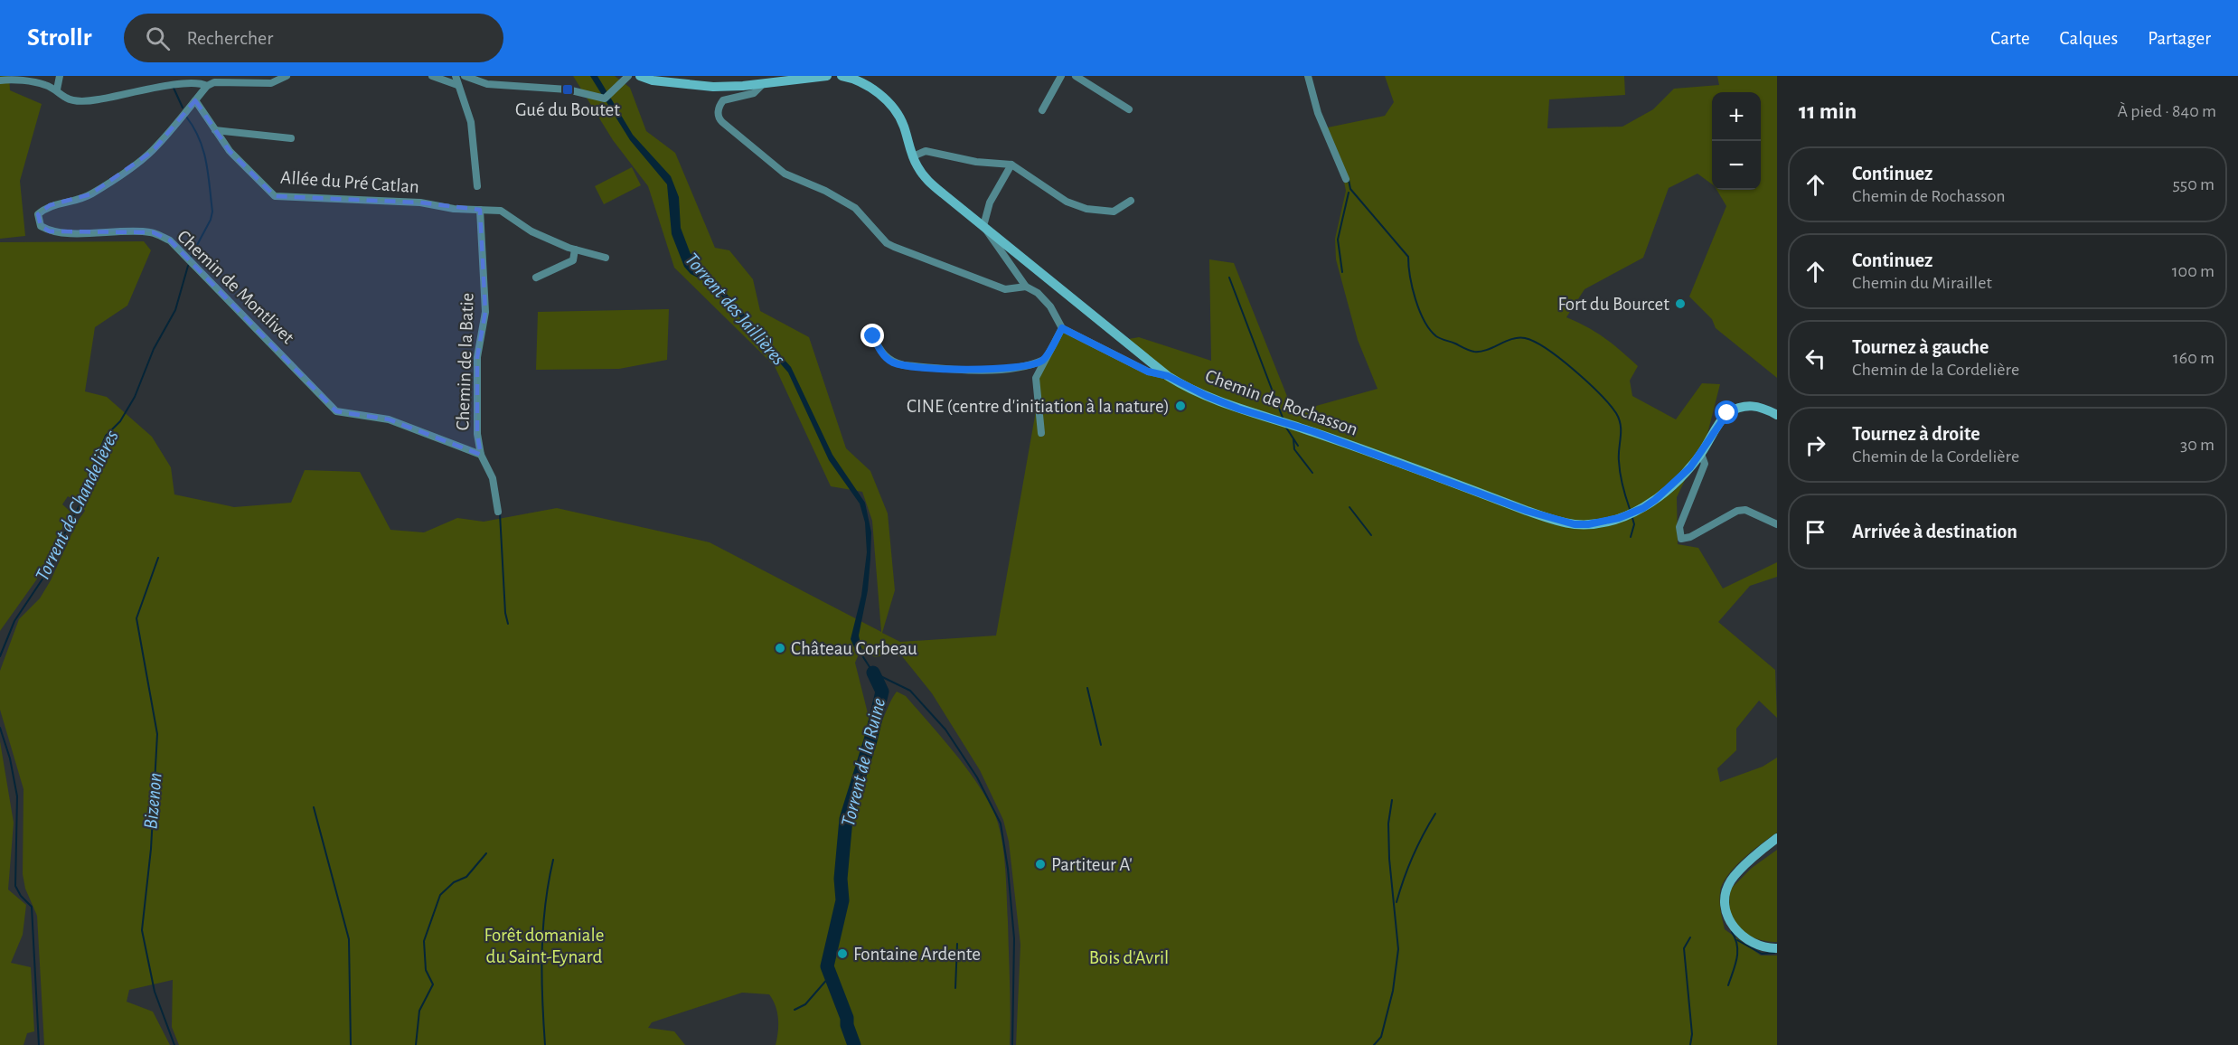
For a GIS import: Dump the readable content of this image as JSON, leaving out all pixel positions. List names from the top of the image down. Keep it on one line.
{"streets":{"street":["Allée du Pré Catlan","Chemin de Montlivet","Chemin de la Batie","Chemin de Rochasson"]},"crossings":[["Allée du Pré Catlan","Chemin de Montlivet"],["Allée du Pré Catlan","Chemin de la Batie"],["Chemin de Montlivet","Chemin de la Batie"]],"water":["Torrent des Jaillières","Torrent de Chandelières","Torrent de la Ruine","Bizenon"],"parks":["Forêt domaniale du Saint-Eynard","Bois d'Avril"],"places":{"transit":["Gué du Boutet"],"other":["Fort du Bourcet","CINE (centre d'initiation à la nature)","Château Corbeau","Partiteur A'","Fontaine Ardente"]},"page":{"header":"Strollr","search":"Rechercher","nav":["Carte","Calques","Partager"],"heading":["11 min","À pied · 840 m"],"map_buttons":["+","−"],"list":[["Continuez","Chemin de Rochasson","550 m"],["Continuez","Chemin du Miraillet","100 m"],["Tournez à gauche","Chemin de la Cordelière","160 m"],["Tournez à droite","Chemin de la Cordelière","30 m"],"Arrivée à destination"]}}
